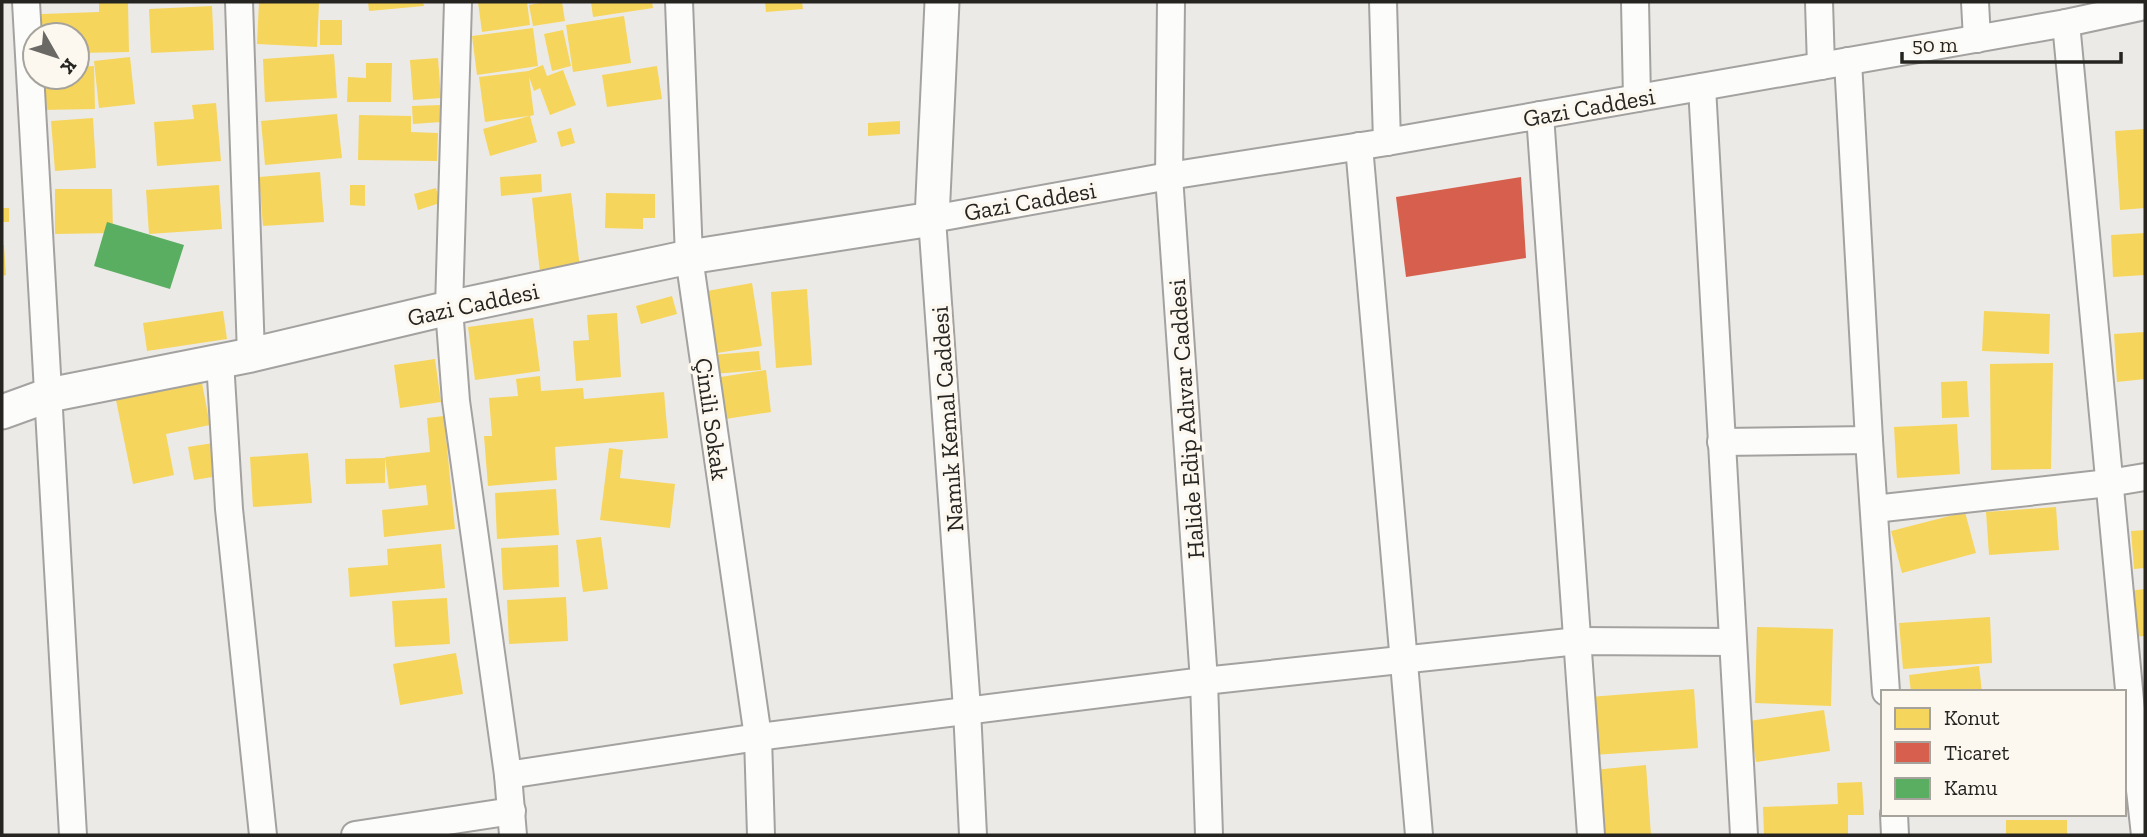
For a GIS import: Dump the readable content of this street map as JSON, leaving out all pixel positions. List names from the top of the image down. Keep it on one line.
{"streets":{"street":["Gazi Caddesi","Çinili Sokak","Namık Kemal Caddesi","Halide Edip Adıvar Caddesi"]},"crossings":[["Gazi Caddesi","Çinili Sokak"],["Gazi Caddesi","Namık Kemal Caddesi"],["Gazi Caddesi","Halide Edip Adıvar Caddesi"]],"legend":["Konut","Ticaret","Kamu"],"scale_bar":"50 m","north":"bottom right"}
